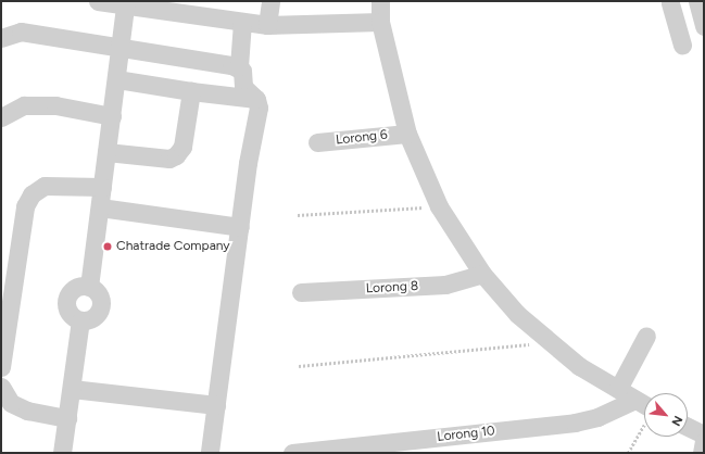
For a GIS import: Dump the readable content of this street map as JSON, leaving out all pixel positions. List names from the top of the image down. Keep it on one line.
{"streets":{"street":["Lorong 6","Lorong 8","Lorong 10"]},"places":["Chatrade Company"],"north":"bottom right"}
